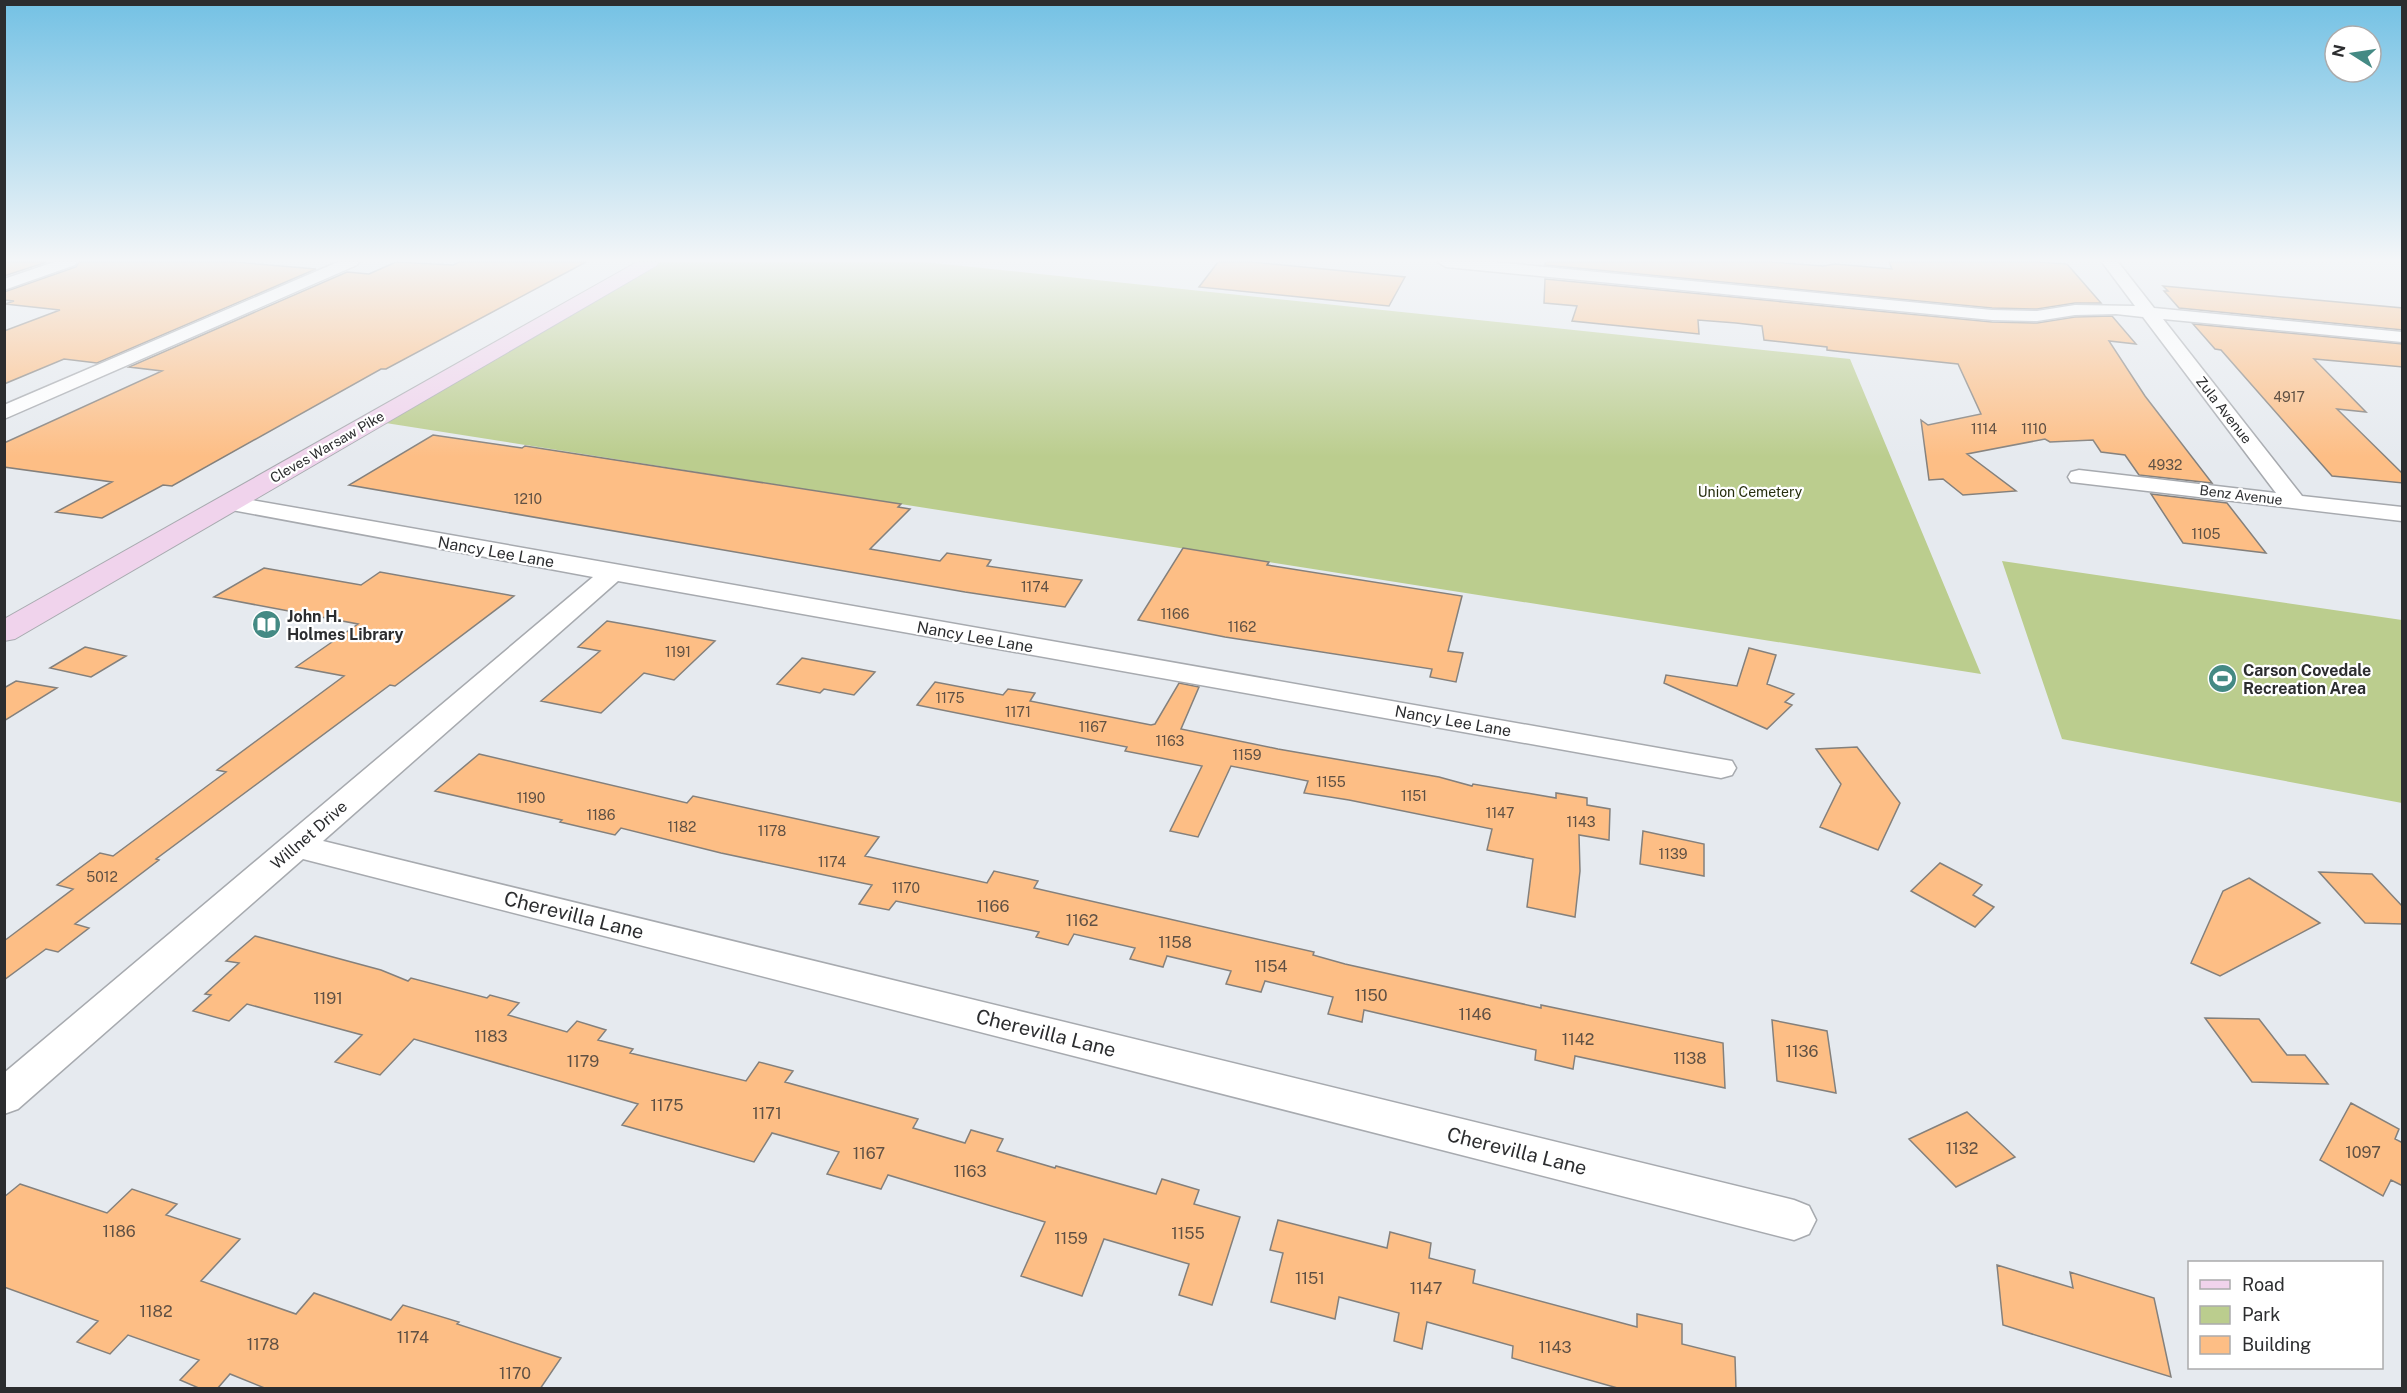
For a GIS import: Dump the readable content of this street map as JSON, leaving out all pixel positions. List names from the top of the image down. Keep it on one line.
{"streets":{"street":["Zula Avenue","Cleves Warsaw Pike","Benz Avenue","Nancy Lee Lane","Willnet Drive","Cherevilla Lane"]},"crossings":[["Zula Avenue","Benz Avenue"],["Cleves Warsaw Pike","Nancy Lee Lane"],["Nancy Lee Lane","Willnet Drive"],["Willnet Drive","Cherevilla Lane"]],"parks":["Union Cemetery"],"places":{"library":["John H. Holmes Library"],"sports":["Carson Covedale Recreation Area"]},"house_numbers":["4917","1114","1110","4932","1210","1105","1174","1166","1162","1191","1175","1171","1167","1163","1159","1155","1151","1190","1147","1186","1143","1182","1178","1139","1174","5012","1170","1166","1162","1158","1154","1150","1191","1146","1183","1142","1136","1138","1179","1175","1171","1132","1097","1167","1163","1186","1155","1159","1151","1147","1182","1174","1178","1143","1170"],"legend":["Road","Park","Building"],"north":"left"}
